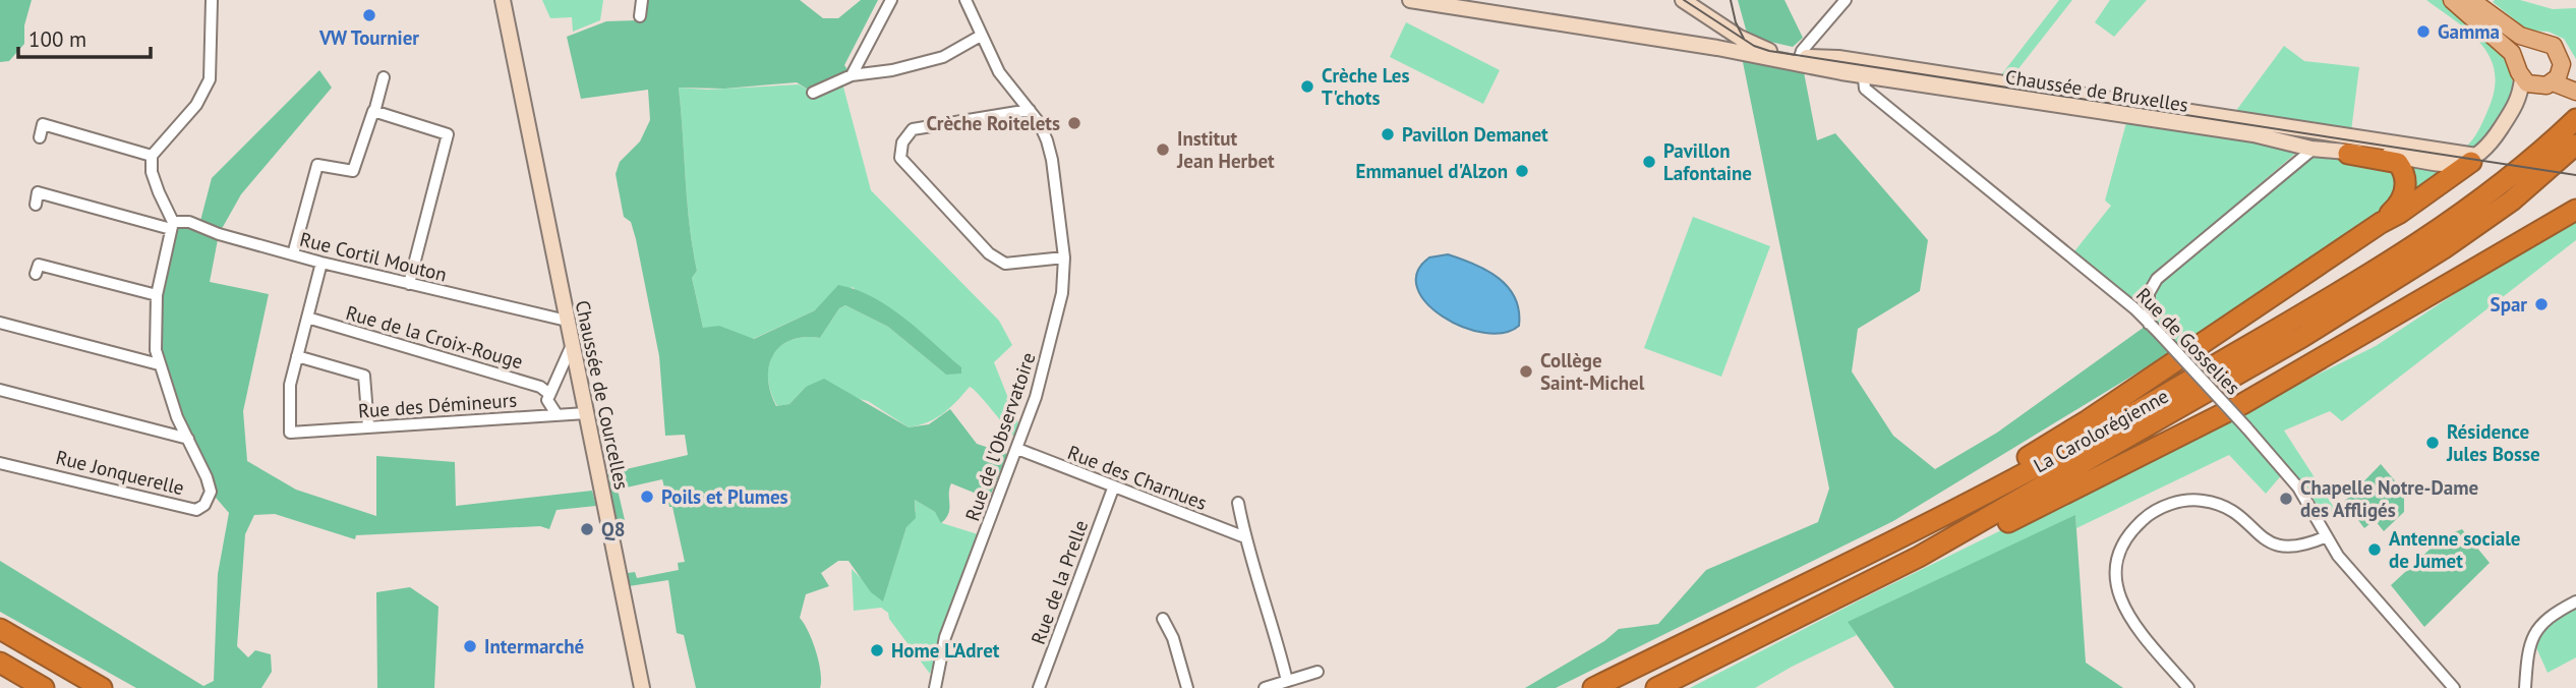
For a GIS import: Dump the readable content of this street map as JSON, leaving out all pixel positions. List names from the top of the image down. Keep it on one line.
{"streets":{"highway":["La Carolorégienne"],"main road":["Chaussée de Bruxelles","Chaussée de Courcelles"],"street":["Rue Cortil Mouton","Rue de la Croix-Rouge","Rue de Gosselies","Rue des Démineurs","Rue de l'Observatoire","Rue Jonquerelle","Rue des Charnues","Rue de la Prelle"]},"crossings":[["Chaussée de Bruxelles","Rue de Gosselies"],["Rue Cortil Mouton","Chaussée de Courcelles"],["Rue Cortil Mouton","Rue Jonquerelle"],["Chaussée de Courcelles","Rue des Démineurs"],["Rue de l'Observatoire","Rue des Charnues"],["Rue des Charnues","Rue de la Prelle"]],"places":["VW Tournier","Gamma","Crèche Les T'chots","Crèche Roitelets","Pavillon Demanet","Institut Jean Herbet","Pavillon Lafontaine","Emmanuel d'Alzon","Spar","Collège Saint-Michel","Résidence Jules Bosse","Poils et Plumes","Chapelle Notre-Dame des Affligés","Q8","Antenne sociale de Jumet","Intermarché","Home L'Adret"],"scale_bar":"100 m"}
